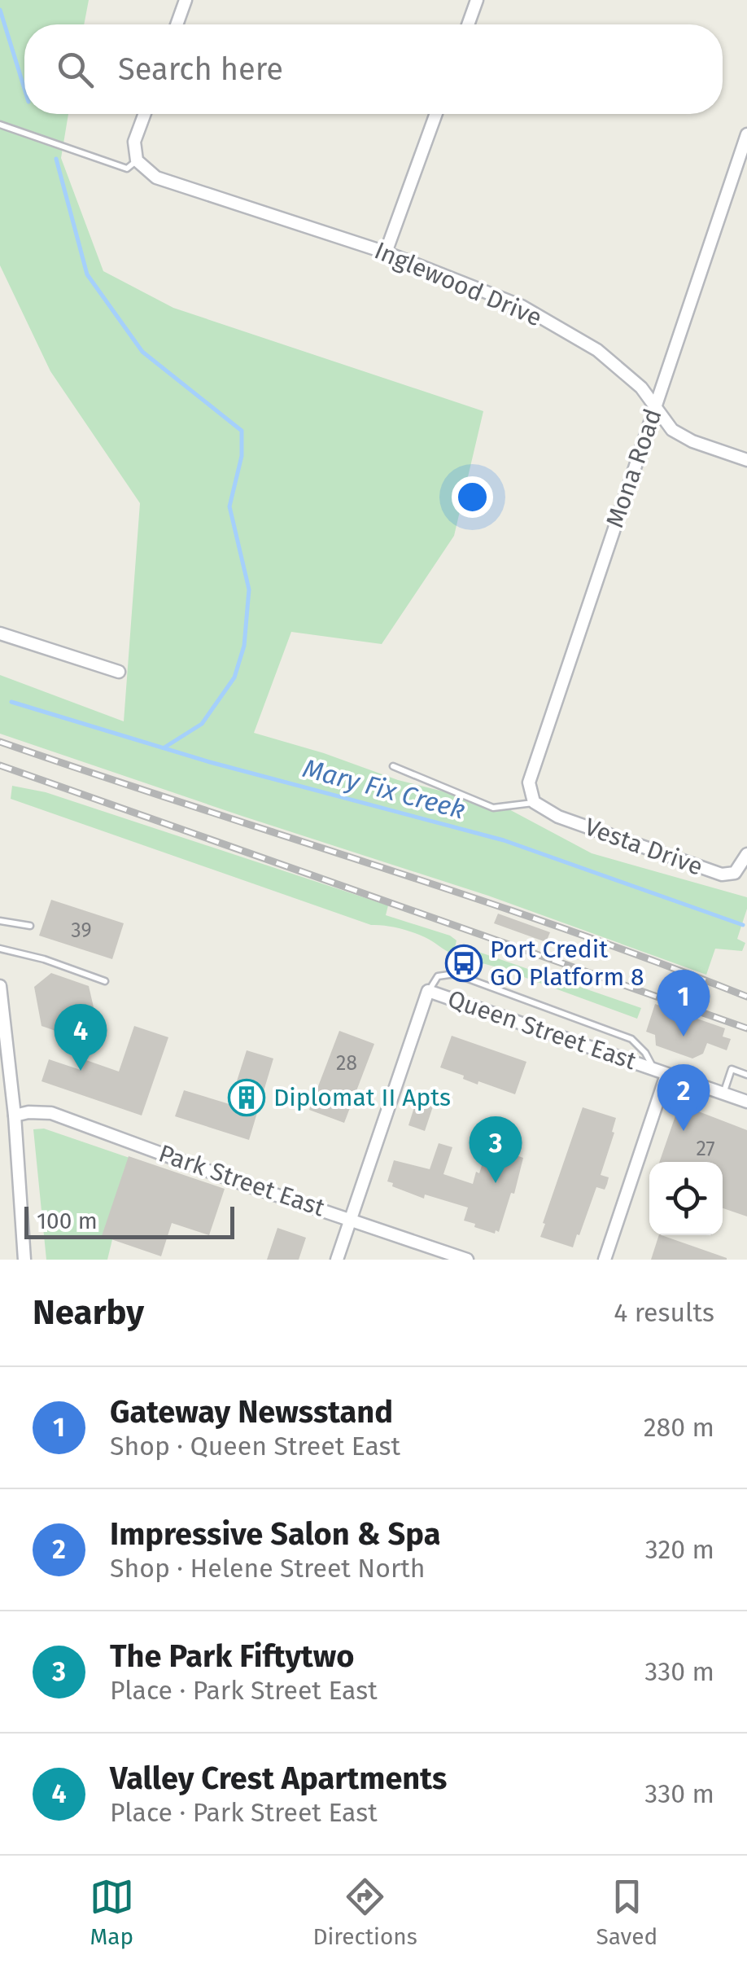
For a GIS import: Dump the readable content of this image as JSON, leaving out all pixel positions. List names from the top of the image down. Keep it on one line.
{"streets":{"street":["Inglewood Drive","Mona Road","Vesta Drive","Queen Street East","Park Street East"]},"crossings":[["Inglewood Drive","Mona Road"],["Mona Road","Vesta Drive"]],"water":["Mary Fix Creek"],"places":{"bus stop":["Port Credit GO Platform 8"],"building":["Diplomat II Apts"]},"house_numbers":["39","28","27"],"scale_bar":"100 m","page":{"search":"Search here","pins":["1","4","2","3"],"scale":"100 m","heading":["Nearby","4 results"],"list":[{"mark":"1","name":"Gateway Newsstand","note":"Shop · Queen Street East","value":"280 m"},{"mark":"2","name":"Impressive Salon & Spa","note":"Shop · Helene Street North","value":"320 m"},{"mark":"3","name":"The Park Fiftytwo","note":"Place · Park Street East","value":"330 m"},{"mark":"4","name":"Valley Crest Apartments","note":"Place · Park Street East","value":"330 m"}],"nav":["Map","Directions","Saved"]}}
